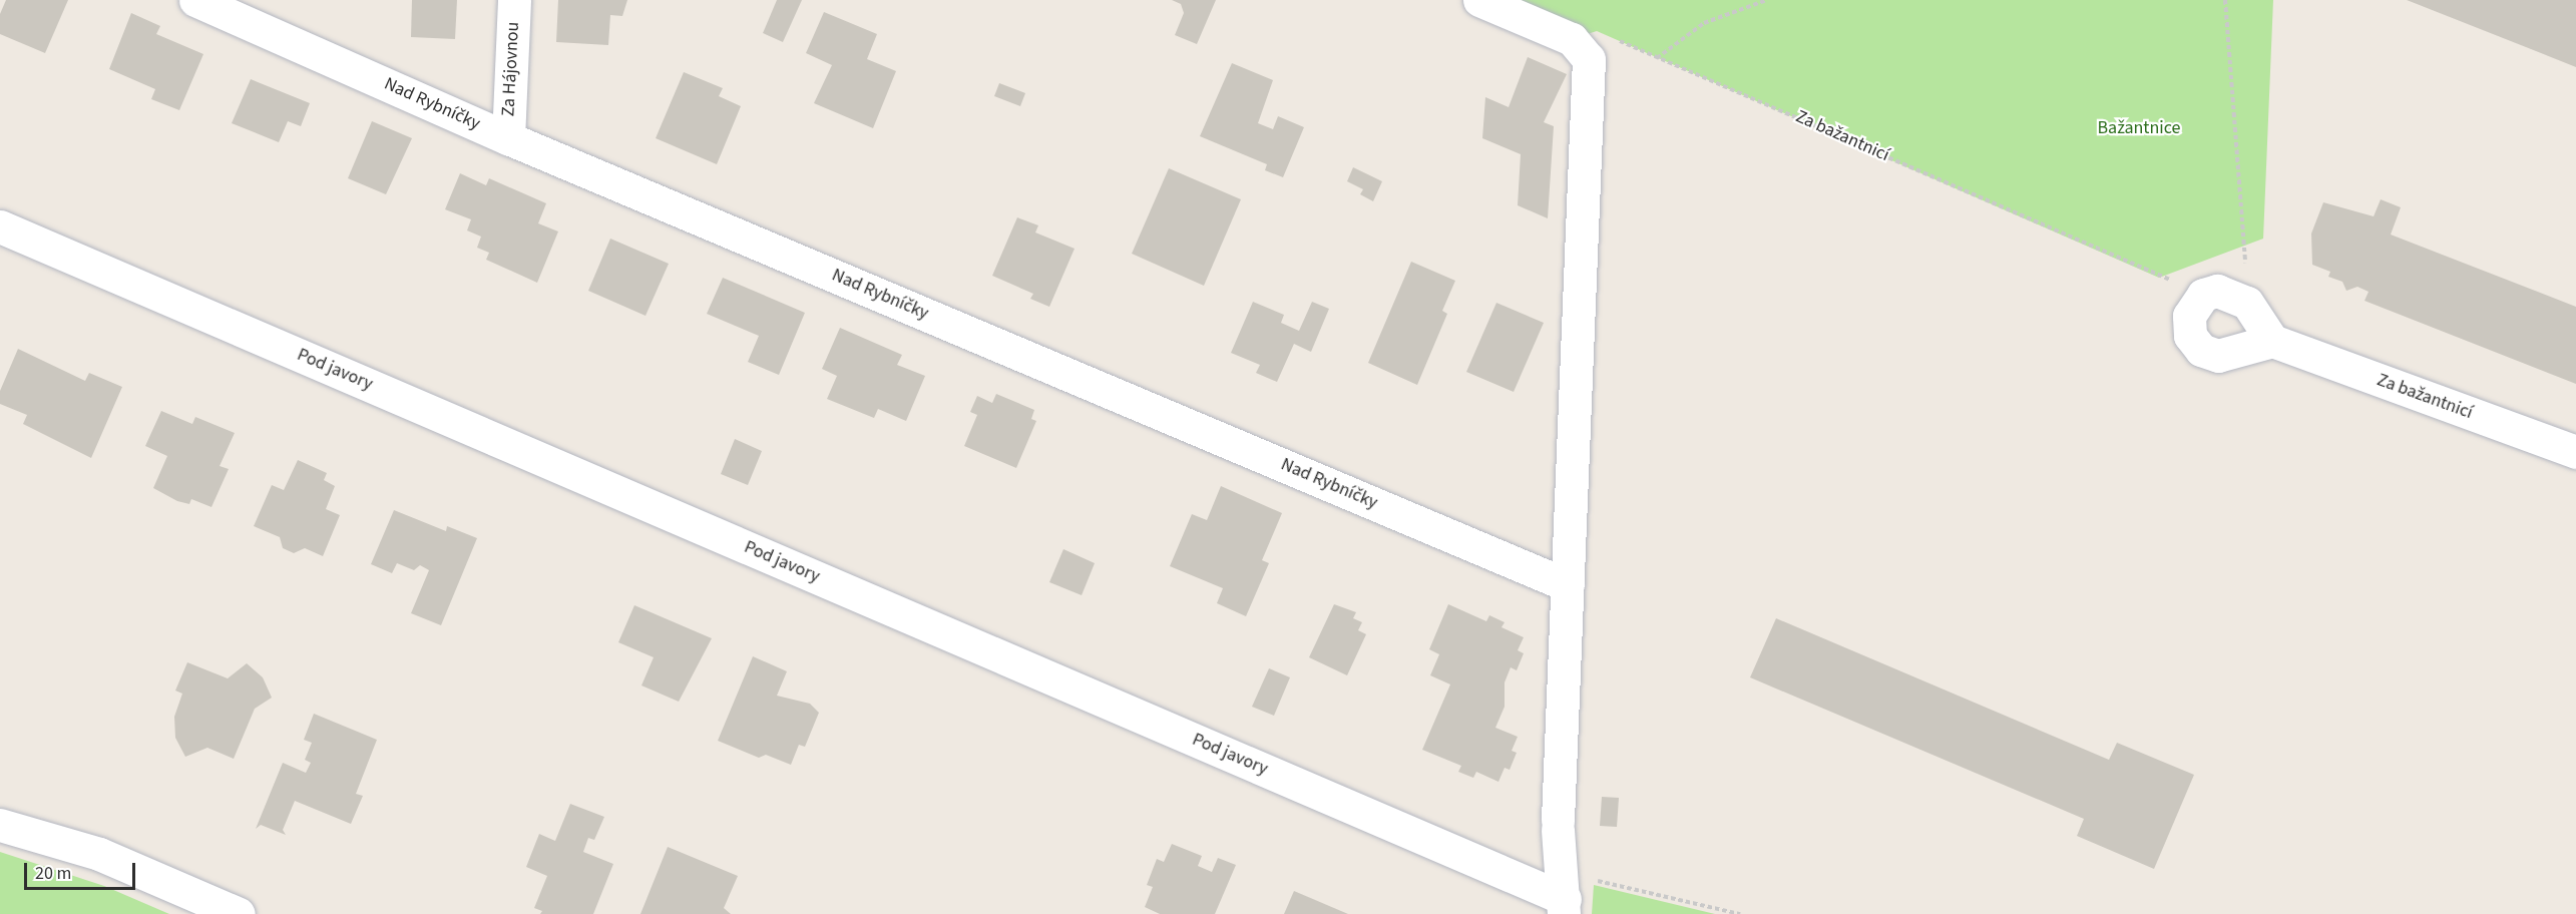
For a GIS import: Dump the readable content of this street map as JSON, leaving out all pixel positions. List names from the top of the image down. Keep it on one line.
{"streets":{"street":["Za Hájovnou","Nad Rybníčky","Za bažantnicí","Pod javory"]},"crossings":[["Za Hájovnou","Nad Rybníčky"]],"parks":["Bažantnice"],"scale_bar":"20 m"}
